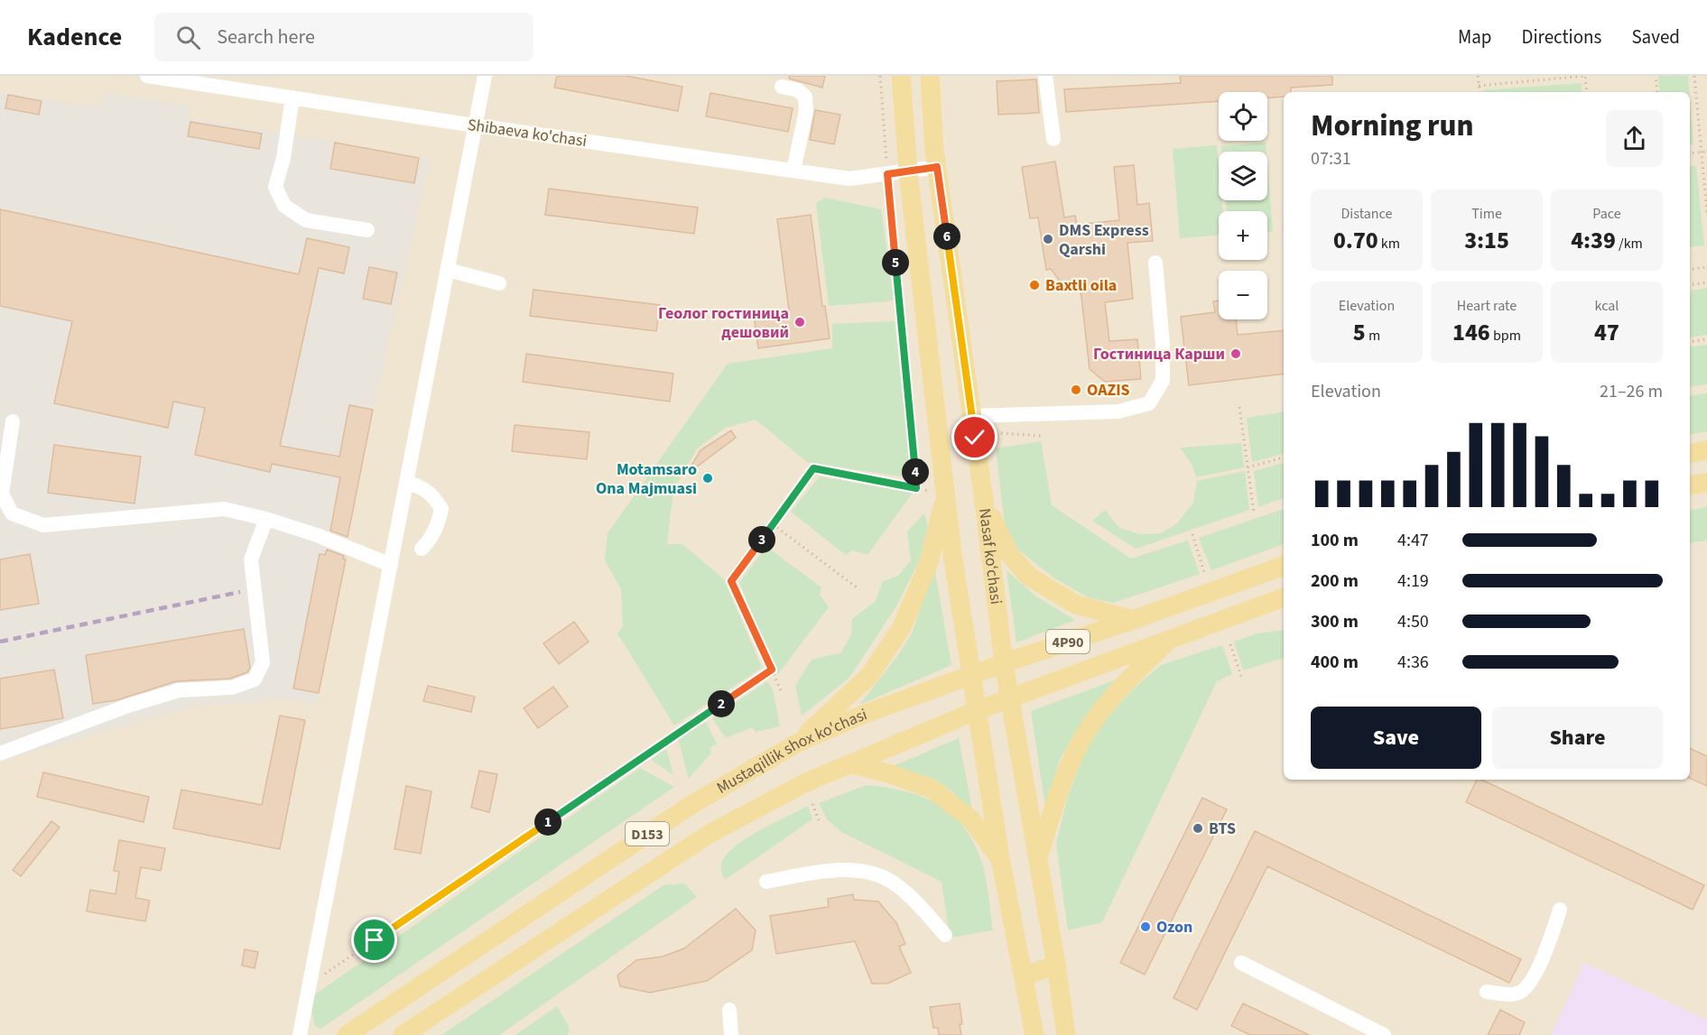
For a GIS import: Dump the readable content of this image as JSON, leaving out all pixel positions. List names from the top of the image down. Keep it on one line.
{"streets":{"main road":["Nasaf ko‘chasi","4P90","Mustaqillik shox ko'chasi","D153"],"street":["Shibaeva ko'chasi"]},"crossings":[["Shibaeva ko'chasi","Nasaf ko‘chasi"],["Nasaf ko‘chasi","Mustaqillik shox ko'chasi"]],"places":["DMS Express Qarshi","Baxtli oila","Геолог гостиница дешовий","Гостиница Карши","OAZIS","Motamsaro Ona Majmuasi","BTS","Ozon"],"page":{"header":"Kadence","search":"Search here","nav":["Map","Directions","Saved"],"map_buttons":["+","−"],"heading":["Morning run","07:31"],"stats":[["Distance","0.70 km"],["Time","3:15"],["Pace","4:39 /km"],["Elevation","5 m"],["Heart rate","146 bpm"],["kcal","47"]],"pins":["6","5","4","3","2","1"],"chart":["Elevation","21–26 m"],"list":[{"name":"100 m","note":"4:47"},{"name":"200 m","note":"4:19"},{"name":"300 m","note":"4:50"},{"name":"400 m","note":"4:36"}],"buttons":["Save","Share"]}}
